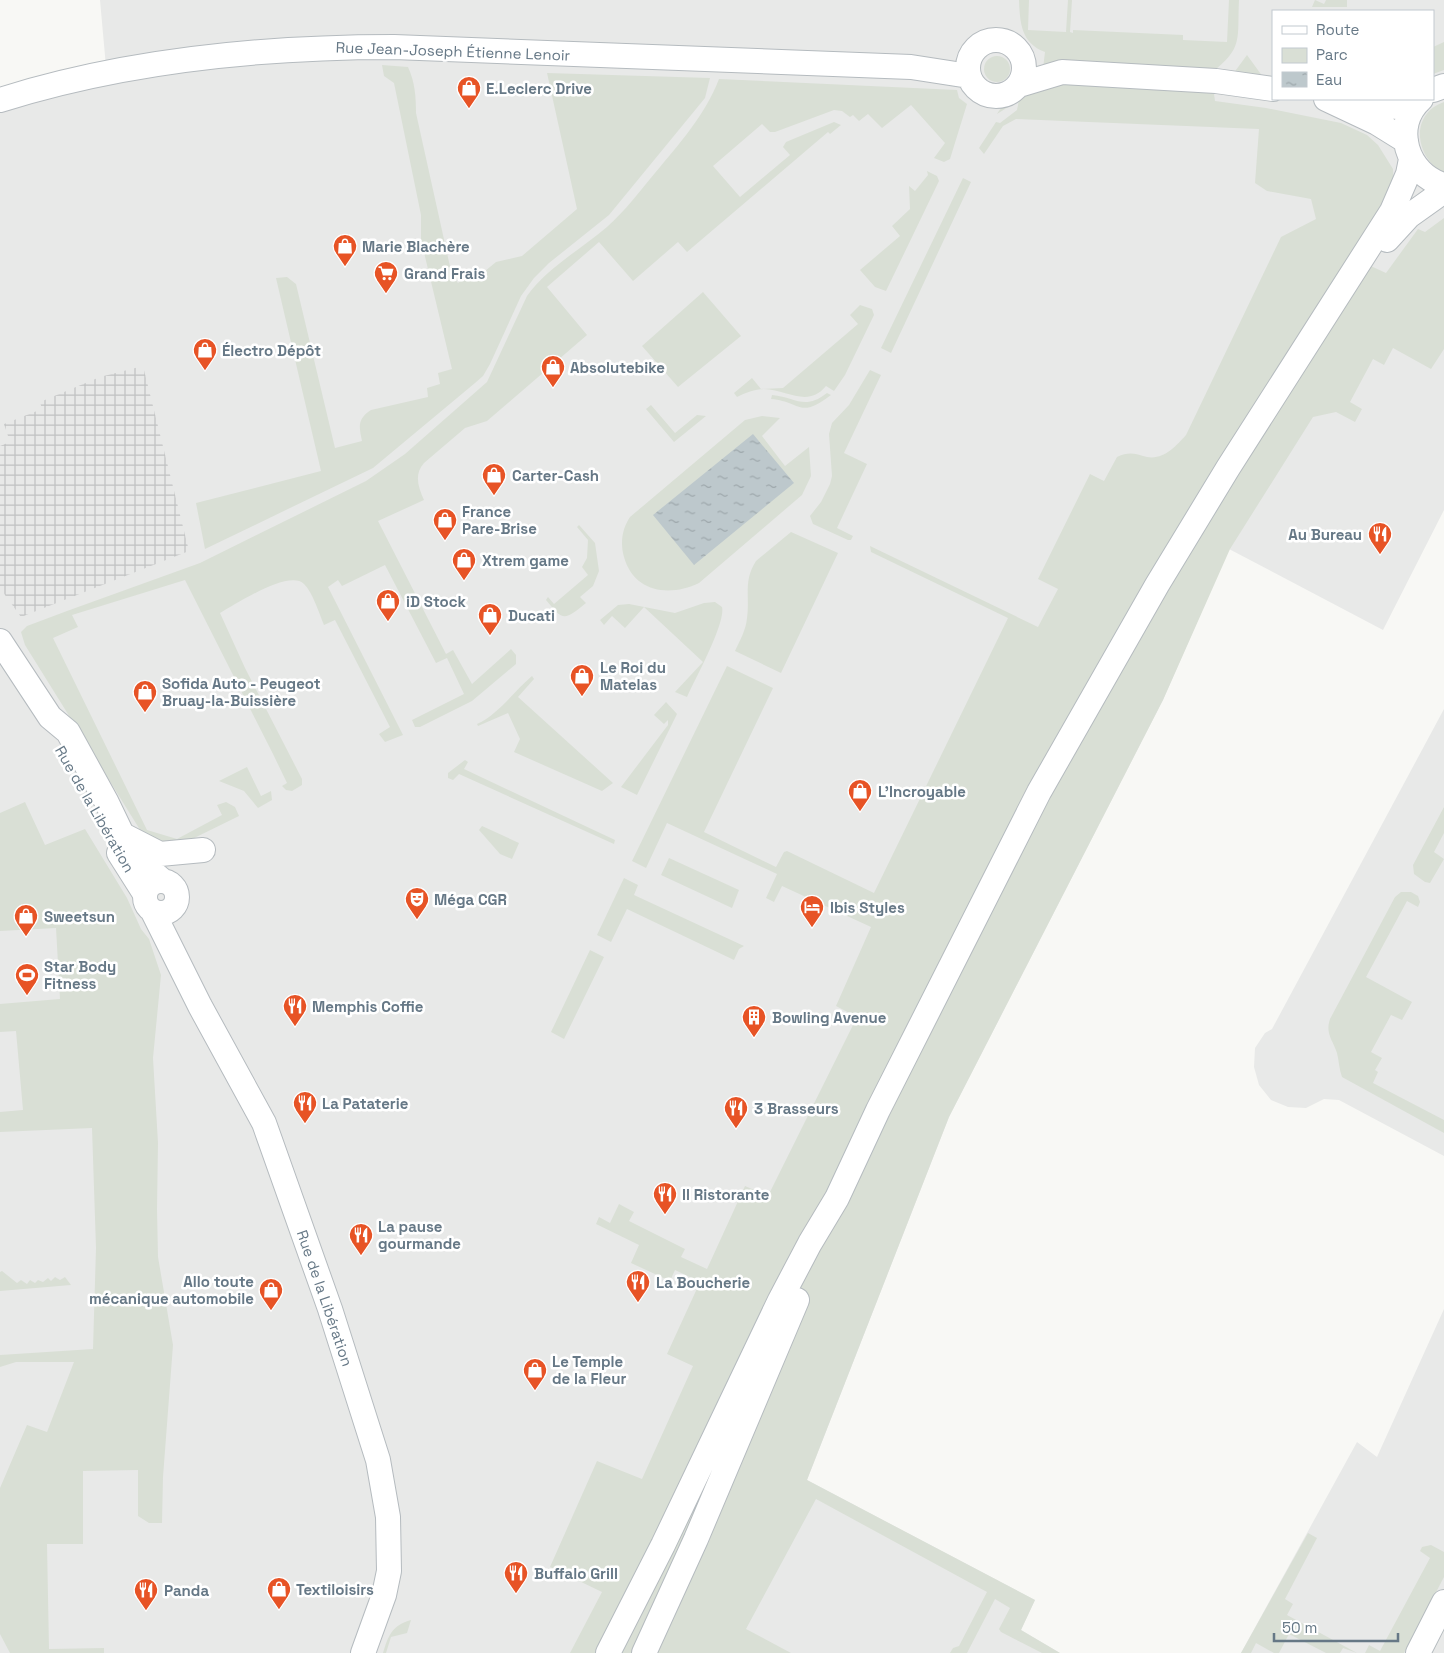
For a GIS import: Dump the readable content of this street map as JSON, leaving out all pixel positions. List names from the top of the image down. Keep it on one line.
{"streets":{"main road":["Rue Jean-Joseph Étienne Lenoir","Rue de la Libération"]},"places":{"shop":["E.Leclerc Drive","Marie Blachère","Électro Dépôt","Absolutebike","Carter-Cash","France Pare-Brise","Xtrem game","iD Stock","Ducati","Le Roi du Matelas","Sofida Auto - Peugeot Bruay-la-Buissière","L'Incroyable","Sweetsun","Allo toute mécanique automobile","Le Temple de la Fleur","Textiloisirs"],"supermarket":["Grand Frais"],"restaurant":["Au Bureau","Memphis Coffie","La Pataterie","3 Brasseurs","Il Ristorante","La pause gourmande","La Boucherie","Buffalo Grill","Panda"],"theatre":["Méga CGR"],"hotel":["Ibis Styles"],"sports":["Star Body Fitness"],"building":["Bowling Avenue"]},"legend":["Route","Parc","Eau"],"scale_bar":"50 m"}
